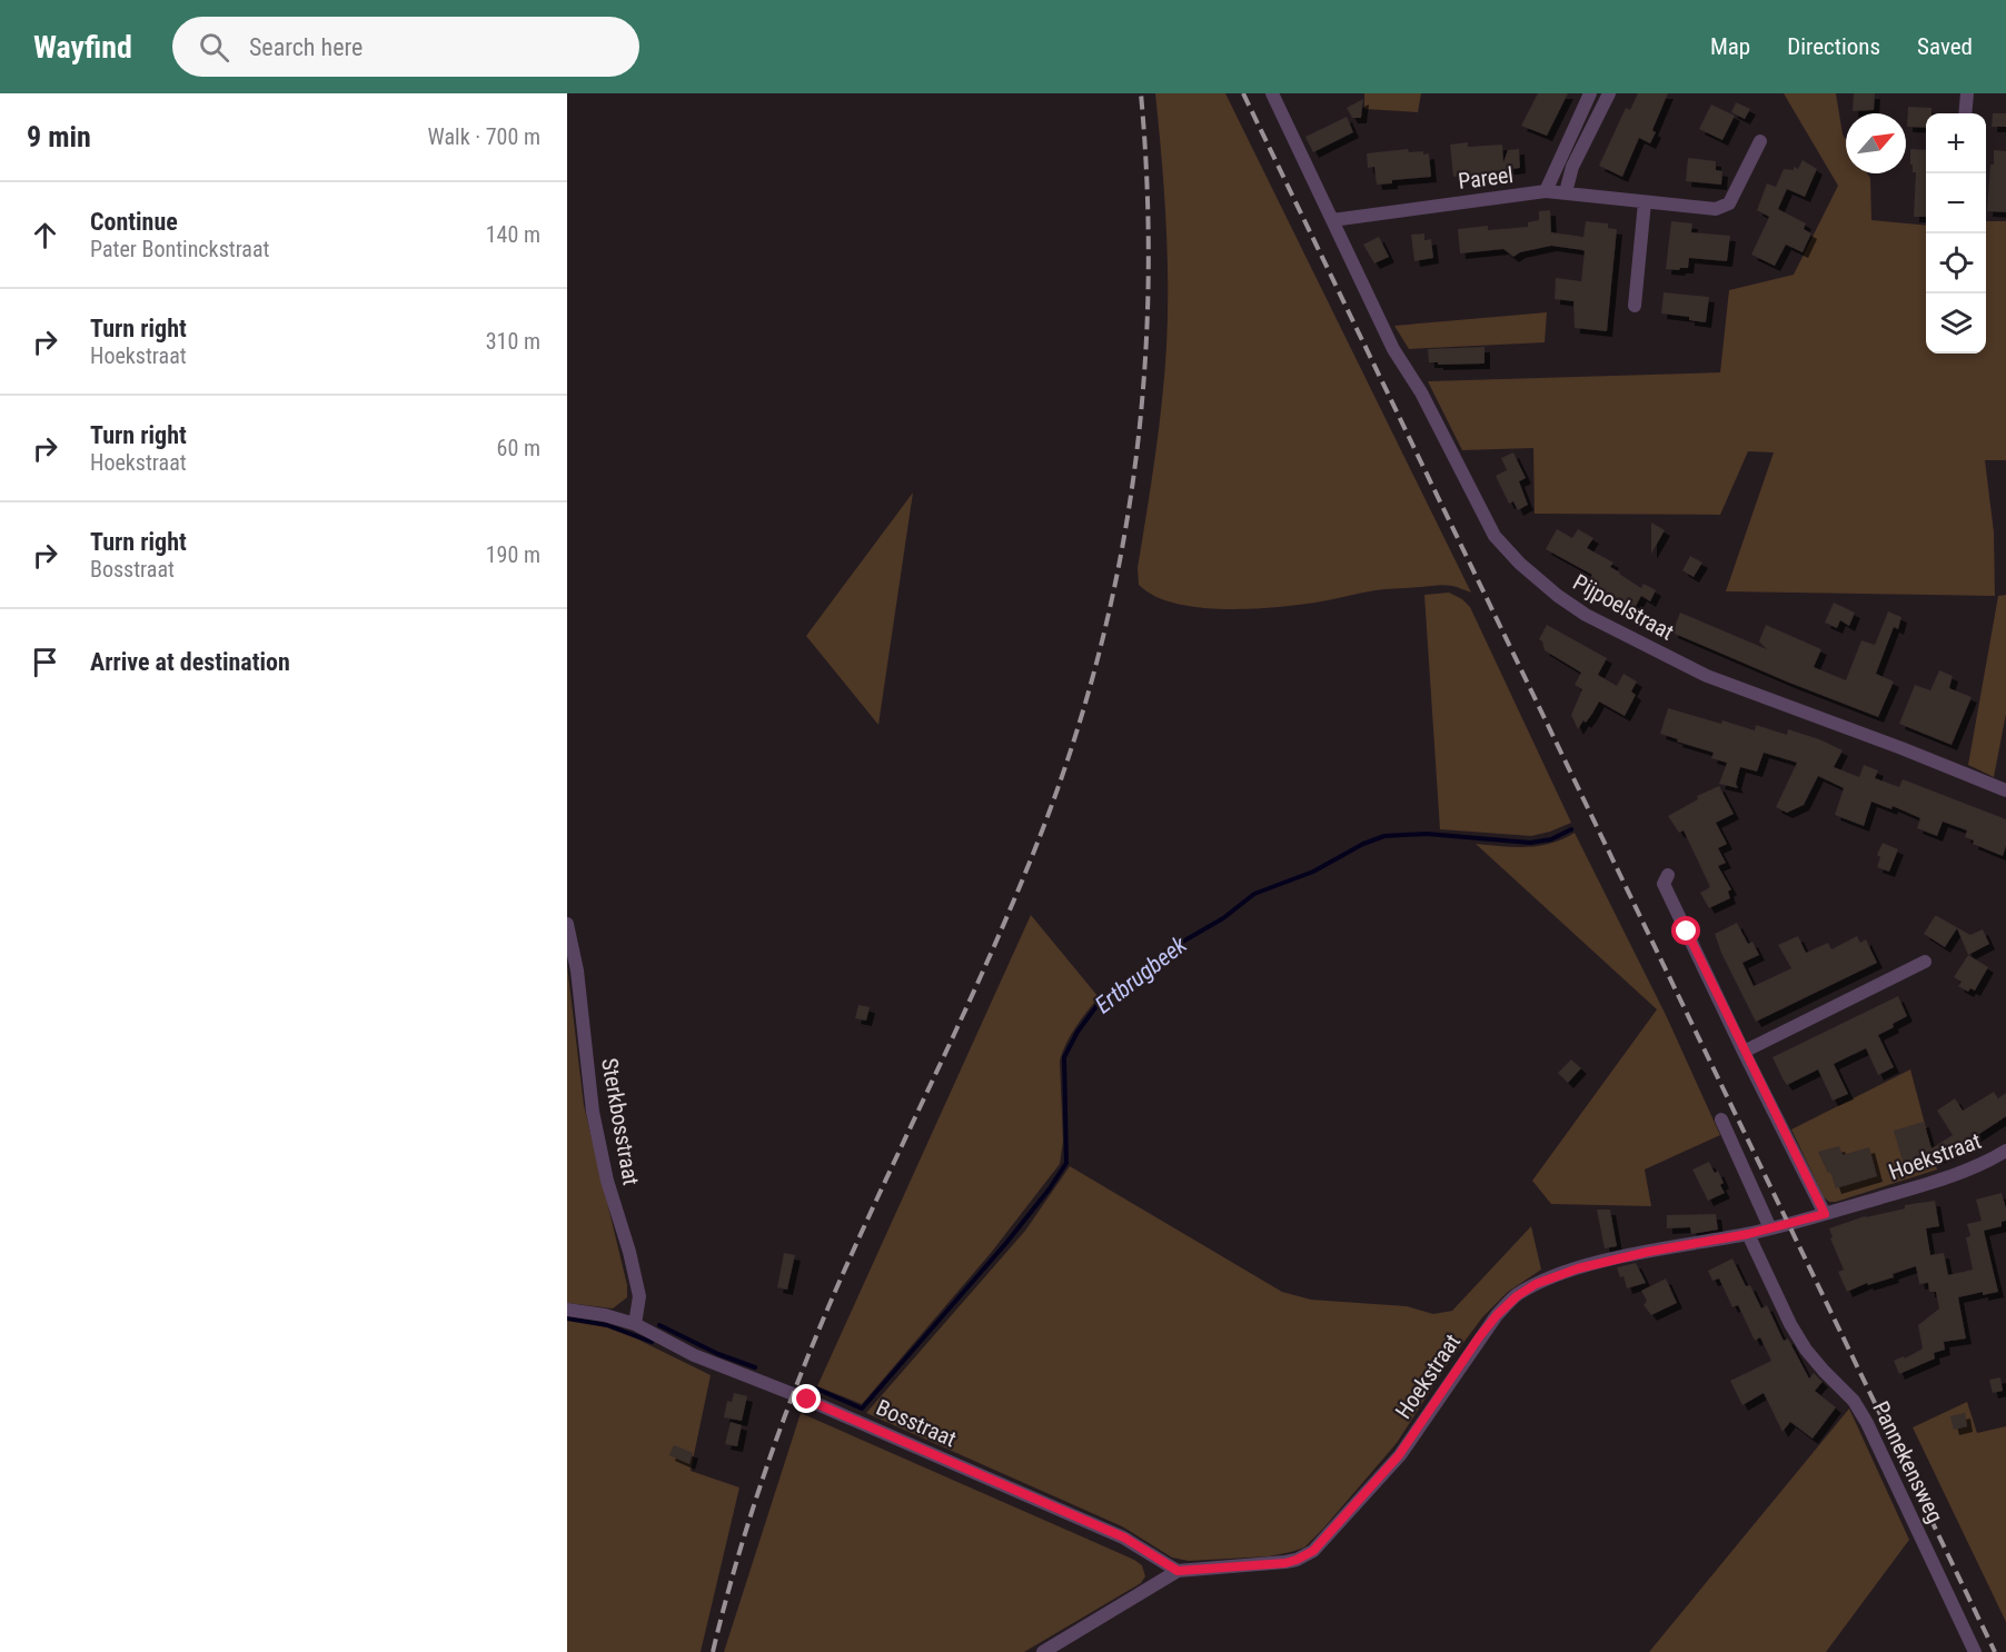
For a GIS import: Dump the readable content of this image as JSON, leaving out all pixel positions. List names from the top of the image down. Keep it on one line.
{"streets":{"street":["Pareel","Pijpoelstraat","Sterkbosstraat","Hoekstraat","Bosstraat","Pannekensweg"]},"crossings":[["Pareel","Pijpoelstraat"],["Sterkbosstraat","Bosstraat"],["Hoekstraat","Bosstraat"],["Hoekstraat","Pannekensweg"]],"water":["Ertbrugbeek"],"north":"top right","page":{"header":"Wayfind","search":"Search here","nav":["Map","Directions","Saved"],"heading":["9 min","Walk · 700 m"],"map_buttons":["+","−"],"list":[["Continue","Pater Bontinckstraat","140 m"],["Turn right","Hoekstraat","310 m"],["Turn right","Hoekstraat","60 m"],["Turn right","Bosstraat","190 m"],"Arrive at destination"]}}
